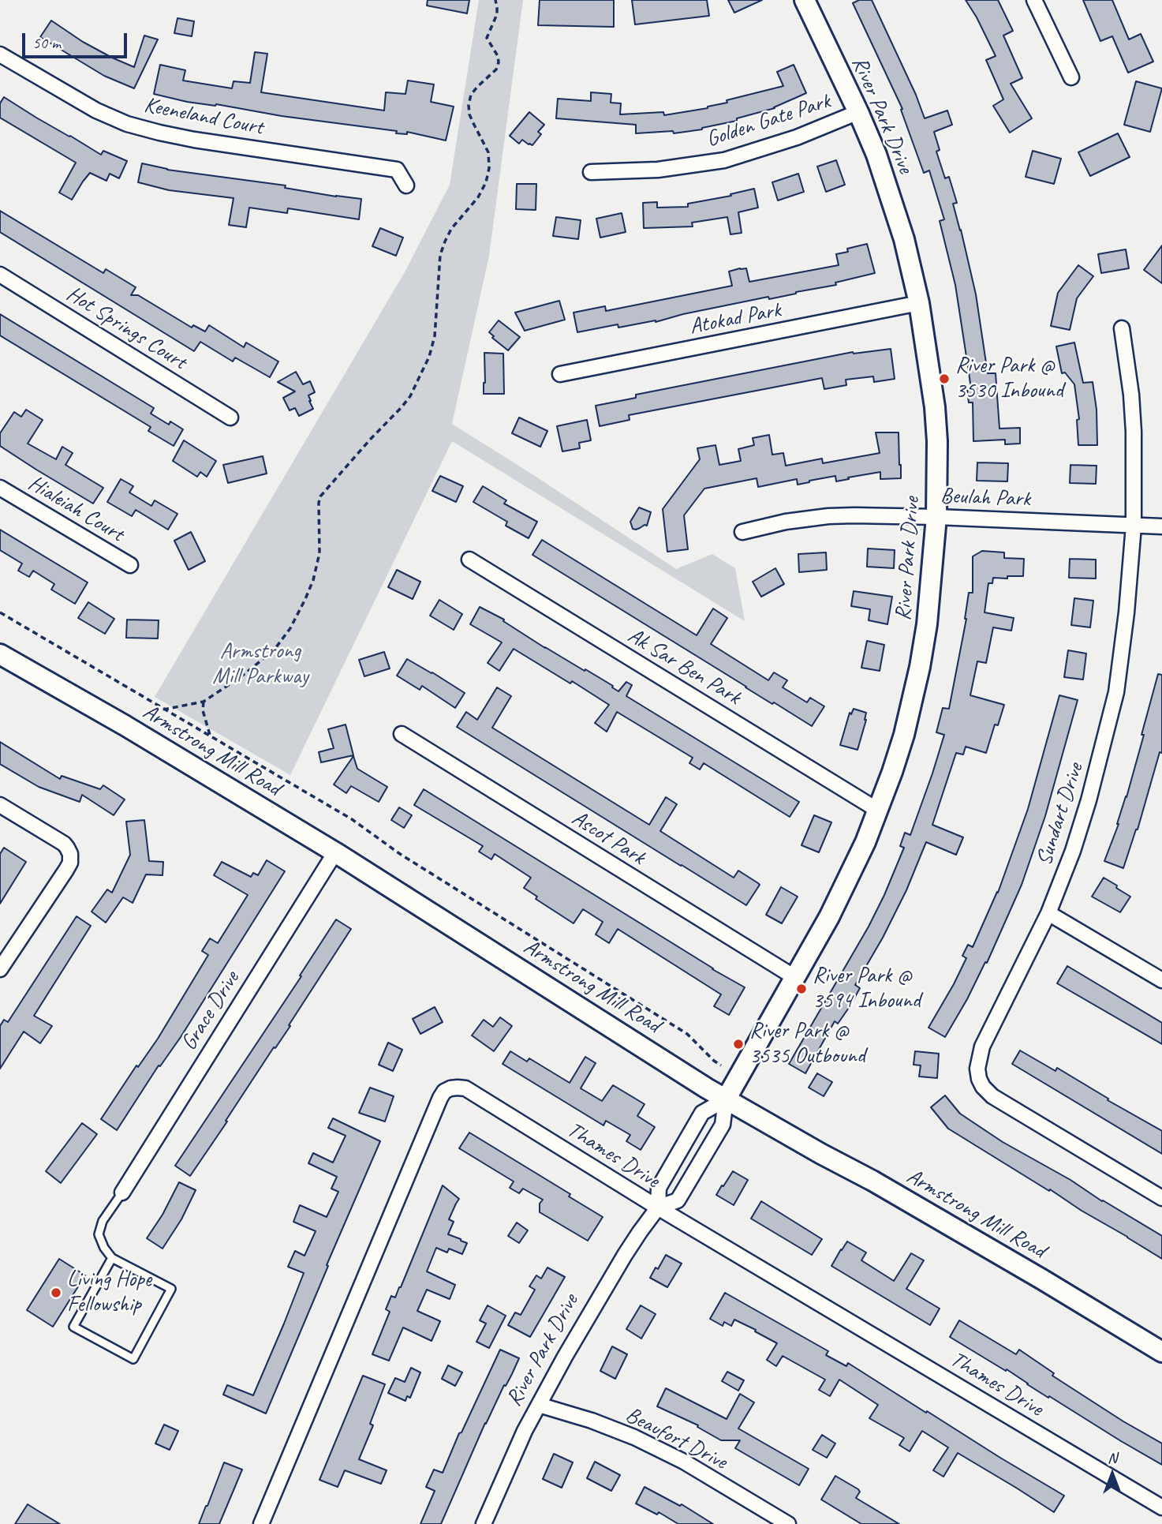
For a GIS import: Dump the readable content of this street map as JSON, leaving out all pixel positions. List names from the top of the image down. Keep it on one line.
{"streets":{"main road":["River Park Drive","Armstrong Mill Road"],"street":["Keeneland Court","Golden Gate Park","Atokad Park","Hot Springs Court","Beulah Park","Hialeiah Court","Ak Sar Ben Park","Sundart Drive","Ascot Park","Grace Drive","Thames Drive","Beaufort Drive"]},"crossings":[["River Park Drive","Golden Gate Park"],["River Park Drive","Atokad Park"],["River Park Drive","Beulah Park"],["River Park Drive","Ak Sar Ben Park"],["River Park Drive","Armstrong Mill Road"],["River Park Drive","Ascot Park"],["River Park Drive","Thames Drive"],["River Park Drive","Beaufort Drive"],["Beulah Park","Sundart Drive"],["Armstrong Mill Road","Grace Drive"]],"parks":["Armstrong Mill Parkway"],"places":["River Park @ 3530 Inbound","River Park @ 3594 Inbound","River Park @ 3535 Outbound","Living Hope Fellowship"],"scale_bar":"50 m","north":"top"}
